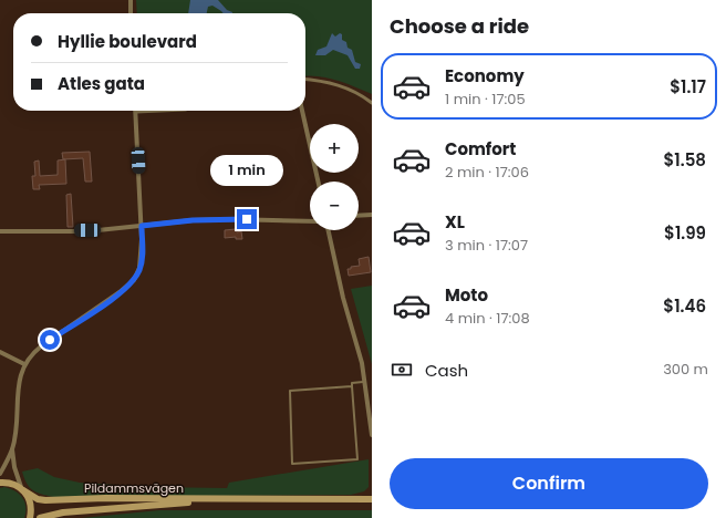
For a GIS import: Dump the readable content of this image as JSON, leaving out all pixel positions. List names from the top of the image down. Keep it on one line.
{"streets":{"main road":["Pildammsvägen"]},"page":{"heading":"Choose a ride","banner":["Hyllie boulevard","Atles gata"],"list":[{"name":"Economy","note":"1 min · 17:05","value":"$1.17"},{"name":"Comfort","note":"2 min · 17:06","value":"$1.58"},{"name":"XL","note":"3 min · 17:07","value":"$1.99"},{"name":"Moto","note":"4 min · 17:08","value":"$1.46"}],"map_buttons":["+","−"],"bubble":"1 min","pay":["Cash","300 m"],"buttons":"Confirm"}}
